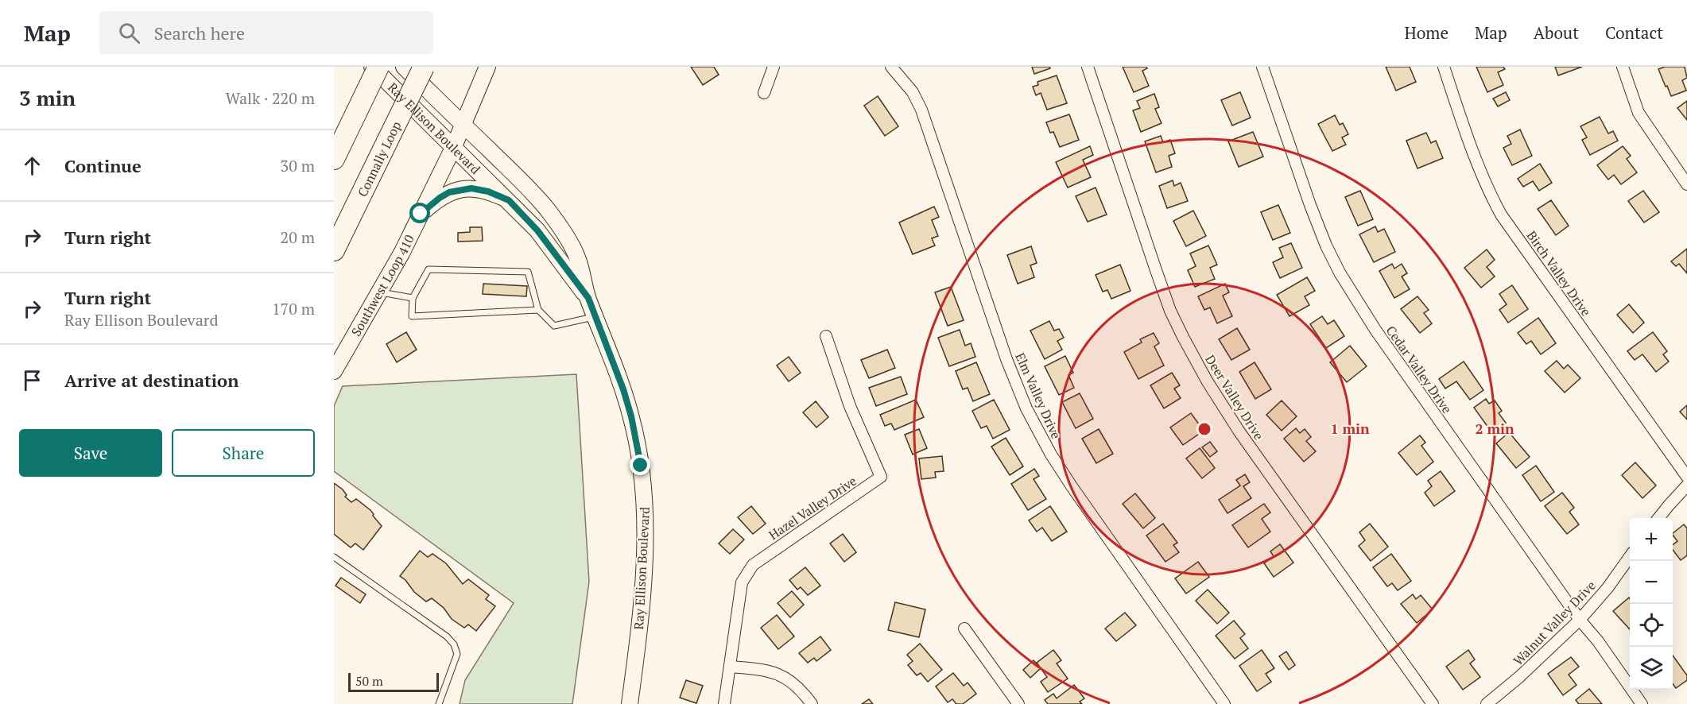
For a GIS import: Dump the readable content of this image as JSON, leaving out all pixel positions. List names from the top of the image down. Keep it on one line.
{"streets":{"highway":["Connally Loop"],"main road":["Ray Ellison Boulevard","Southwest Loop 410"],"street":["Birch Valley Drive","Cedar Valley Drive","Elm Valley Drive","Deer Valley Drive","Hazel Valley Drive","Walnut Valley Drive"]},"crossings":[["Ray Ellison Boulevard","Southwest Loop 410"],["Cedar Valley Drive","Walnut Valley Drive"]],"scale_bar":"50 m","page":{"header":"Map","search":"Search here","nav":["Home","Map","About","Contact"],"heading":["3 min","Walk · 220 m"],"list":[["Continue","30 m"],["Turn right","20 m"],["Turn right","Ray Ellison Boulevard","170 m"],"Arrive at destination"],"buttons":["Save","Share"],"map_buttons":["+","−"],"scale":"50 m"},"rings":["1 min","2 min"]}
